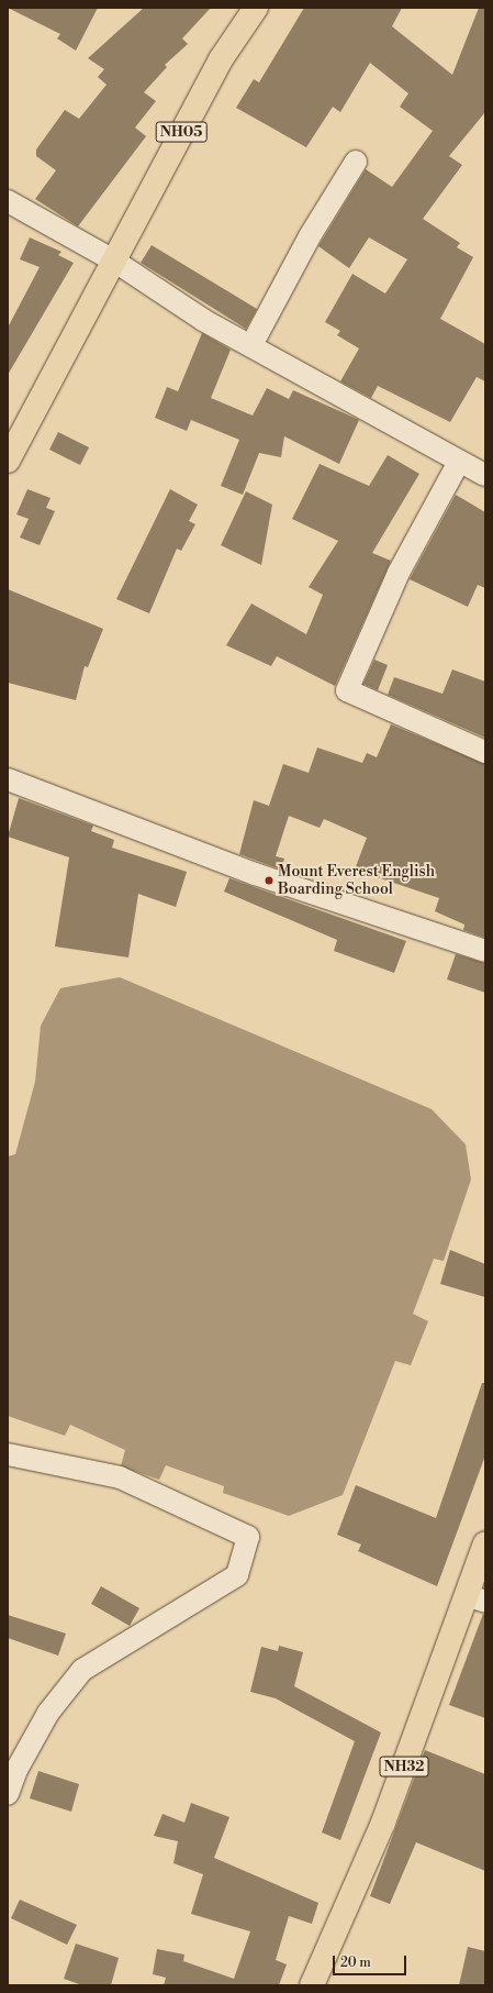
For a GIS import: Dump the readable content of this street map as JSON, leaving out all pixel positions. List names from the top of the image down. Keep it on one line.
{"streets":{"main road":["NH05","NH32"]},"places":["Mount Everest English Boarding School"],"scale_bar":"20 m"}
